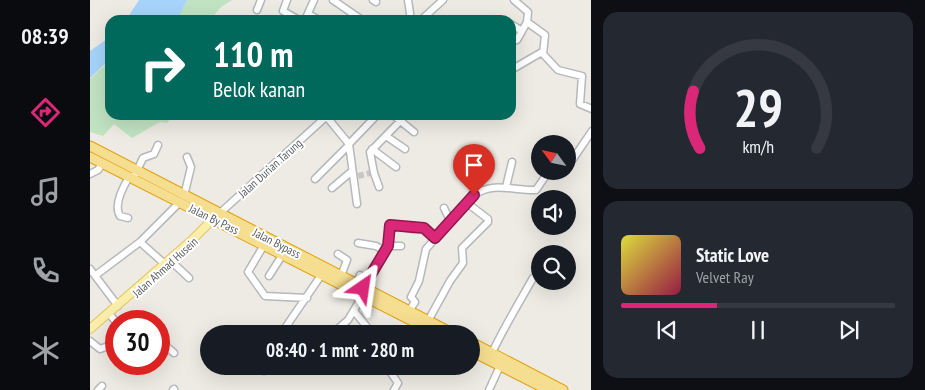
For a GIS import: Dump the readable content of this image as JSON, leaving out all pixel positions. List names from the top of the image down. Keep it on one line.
{"streets":{"highway":["Jalan By Pass","Jalan Bypass"],"main road":["Jalan Ahmad Husein"],"street":["Jalan Durian Tarung"]},"crossings":[["Jalan Durian Tarung","Jalan By Pass"],["Jalan Durian Tarung","Jalan Bypass"],["Jalan Durian Tarung","Jalan Ahmad Husein"],["Jalan By Pass","Jalan Bypass"],["Jalan By Pass","Jalan Ahmad Husein"],["Jalan Bypass","Jalan Ahmad Husein"]],"north":"top left","page":{"tabs":"08:39","turn":["110 m","Belok kanan"],"song":["Static Love","Velvet Ray"],"limit":"30","trip":"08:40 · 1 mnt · 280 m","gauge":["29","km/h"]}}
